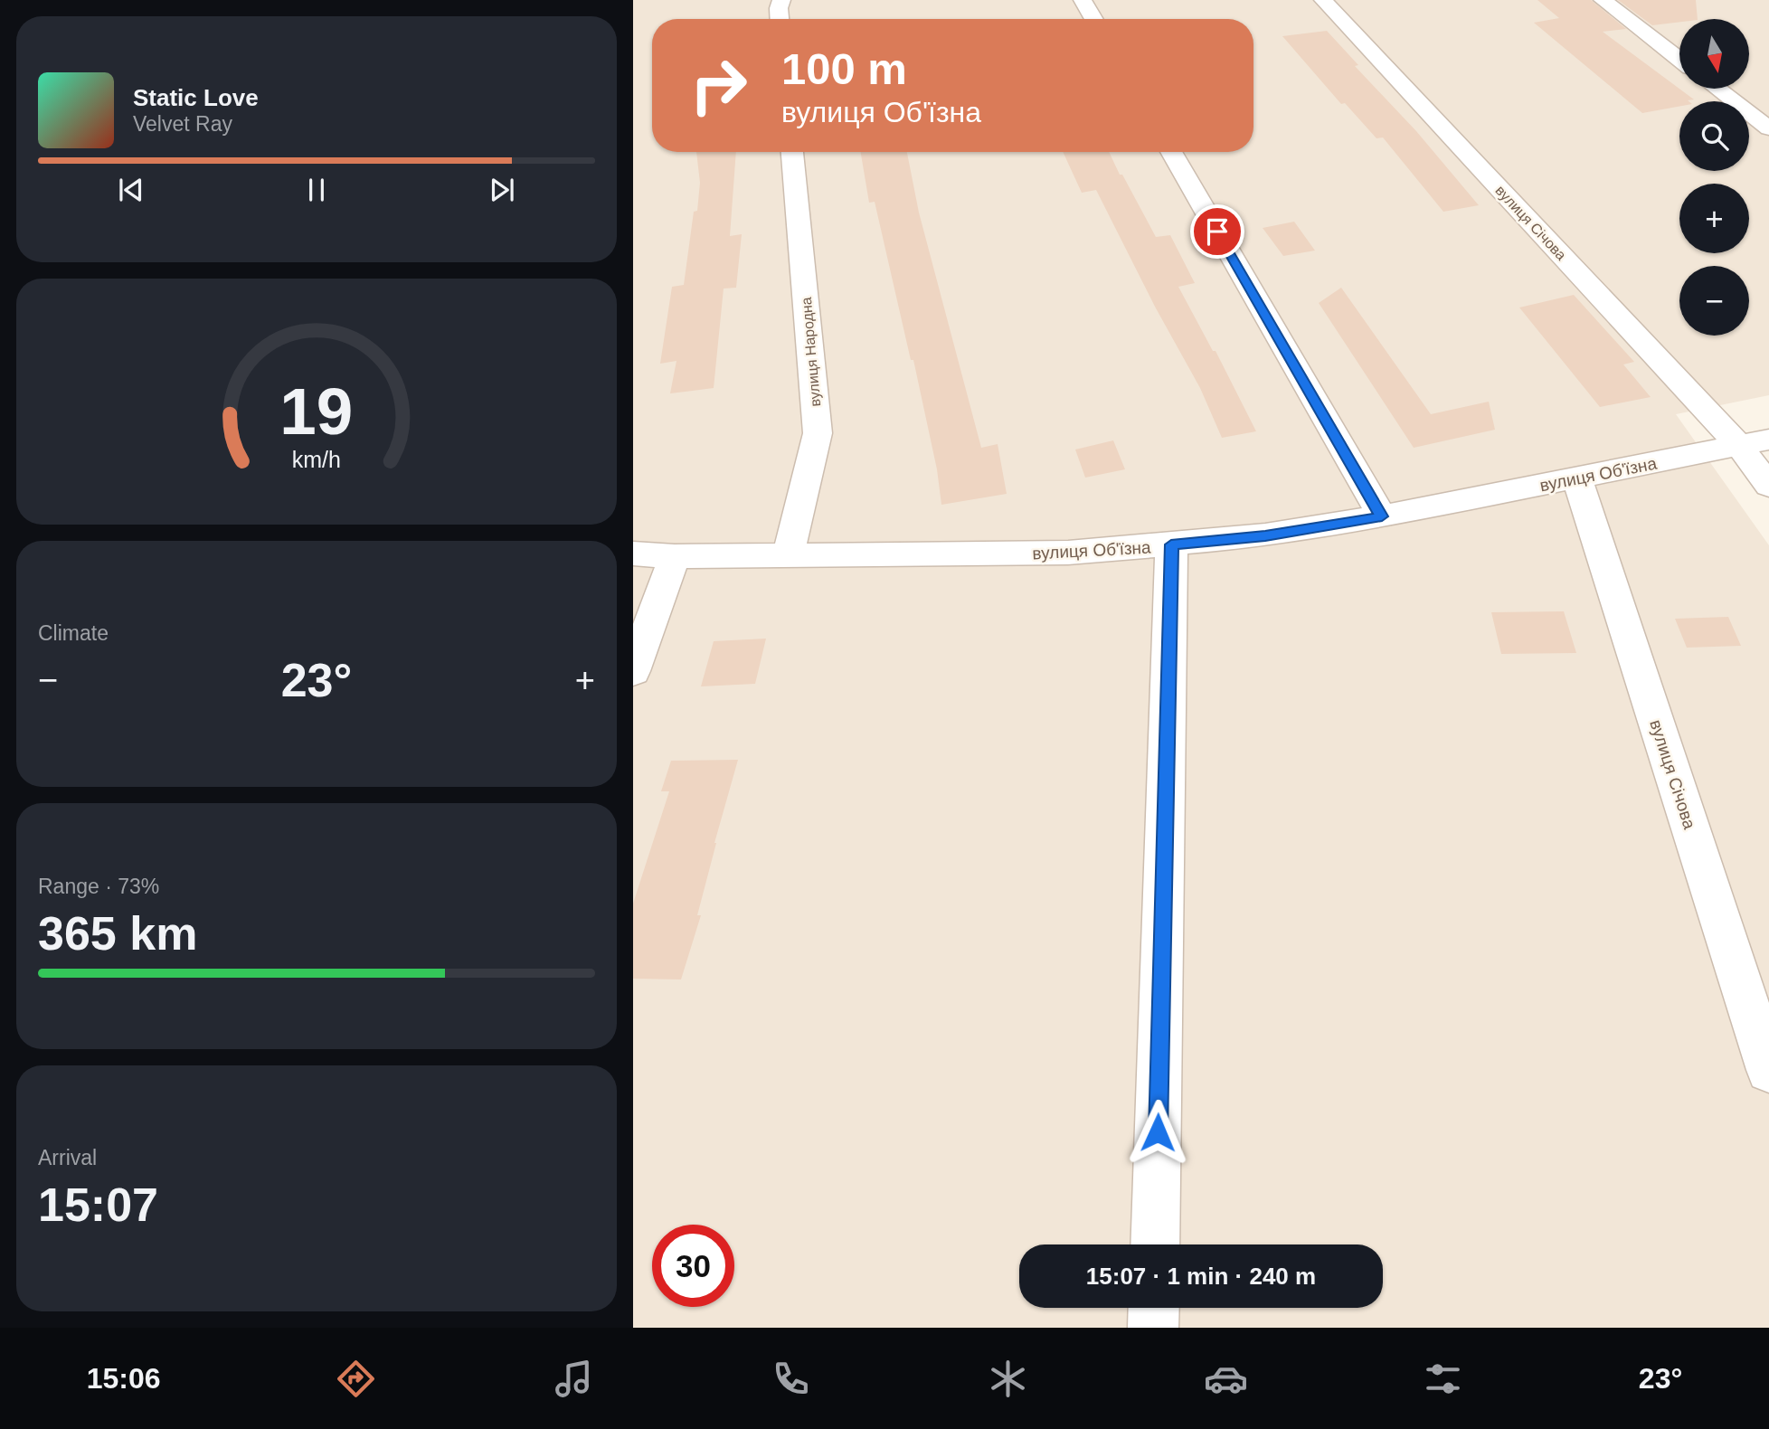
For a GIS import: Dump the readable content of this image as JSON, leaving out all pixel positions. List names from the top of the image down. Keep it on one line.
{"streets":{"street":["вулиця Січова","вулиця Народна","вулиця Об'їзна"]},"crossings":[["вулиця Січова","вулиця Об'їзна"],["вулиця Народна","вулиця Об'їзна"]],"north":"bottom","page":{"map_buttons":["+","−"],"turn":["100 m","вулиця Об'їзна"],"song":["Static Love","Velvet Ray"],"tile":["Climate",["Range · 73%","365 km"],["Arrival","15:07"]],"heat":["−","23°","+"],"limit":"30","trip":"15:07 · 1 min · 240 m","tabs":["15:06","23°"],"gauge":["19","km/h"]}}
